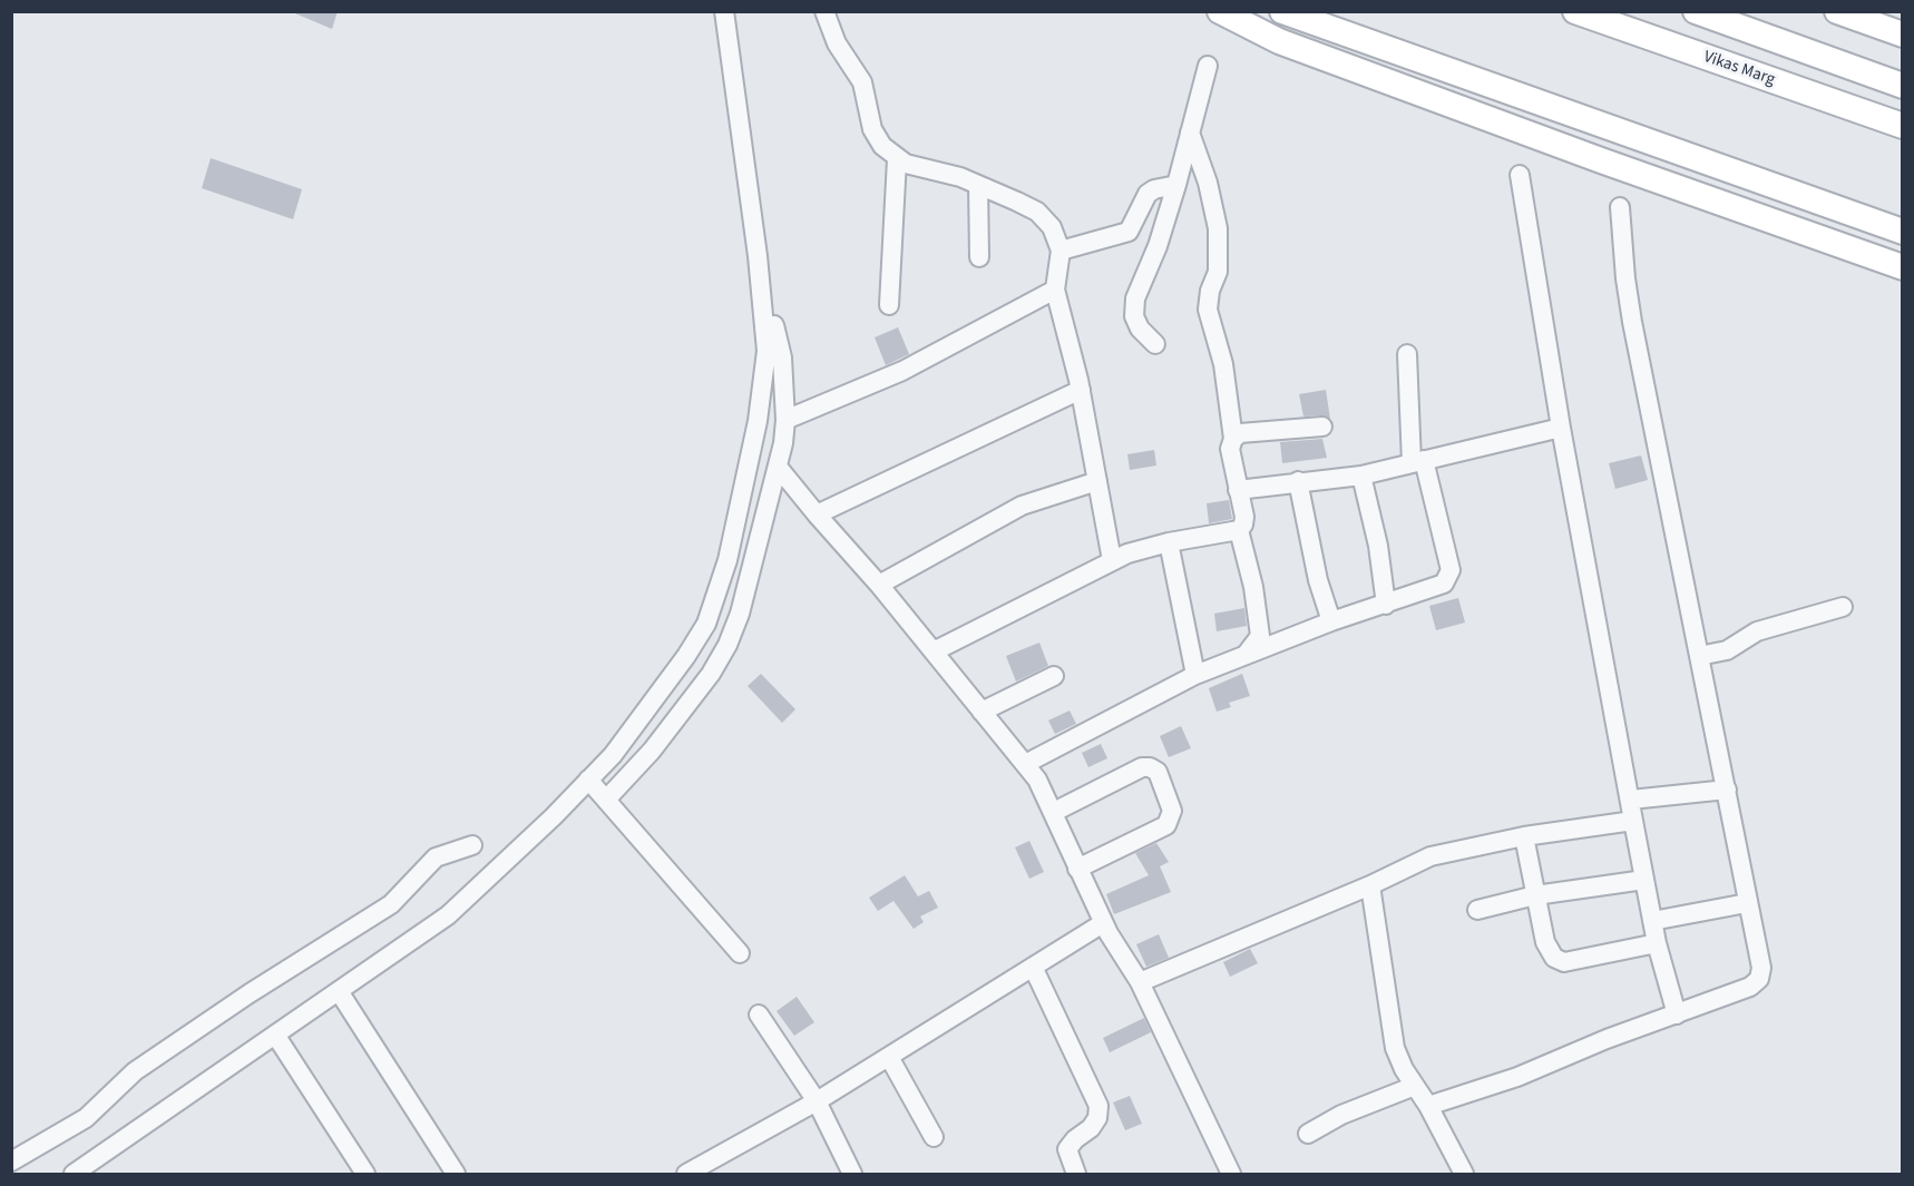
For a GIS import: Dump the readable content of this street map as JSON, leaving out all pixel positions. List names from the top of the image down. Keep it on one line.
{"streets":{"street":["Vikas Marg"]}}
